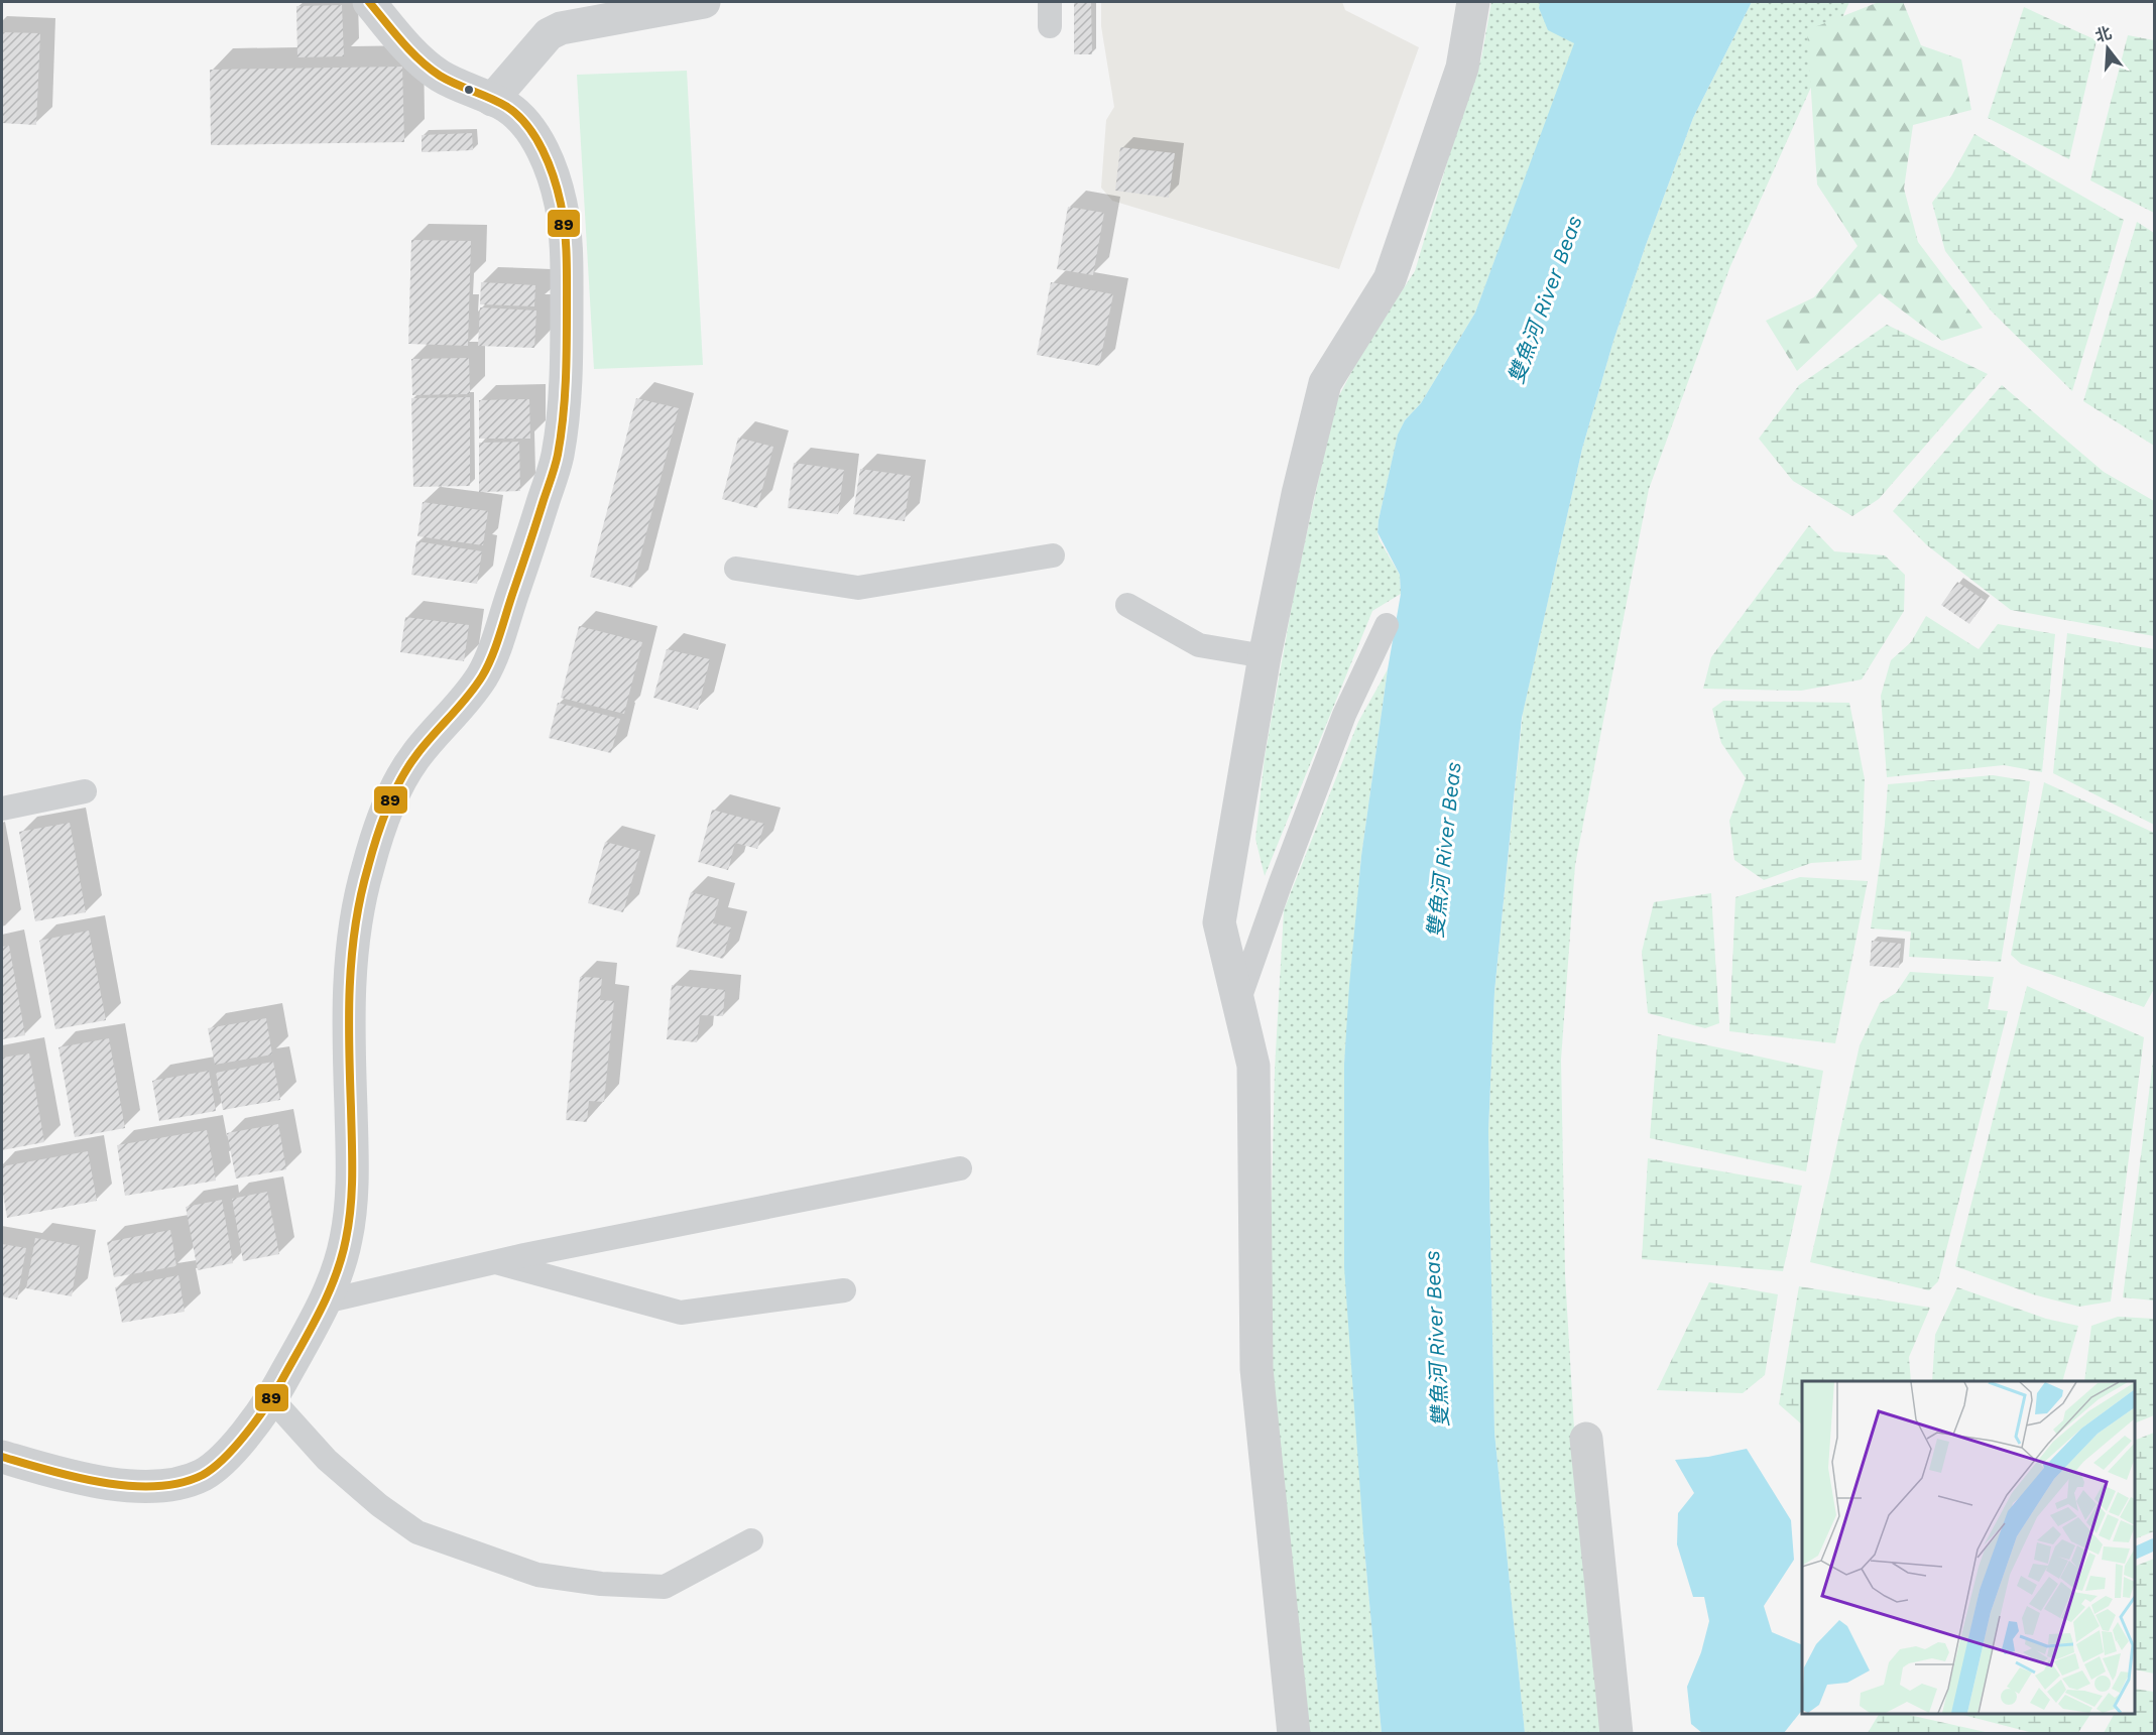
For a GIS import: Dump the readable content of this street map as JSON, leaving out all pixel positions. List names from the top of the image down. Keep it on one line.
{"water":["雙魚河 River Beas"],"lines":["transit line 89"],"north":"top"}
